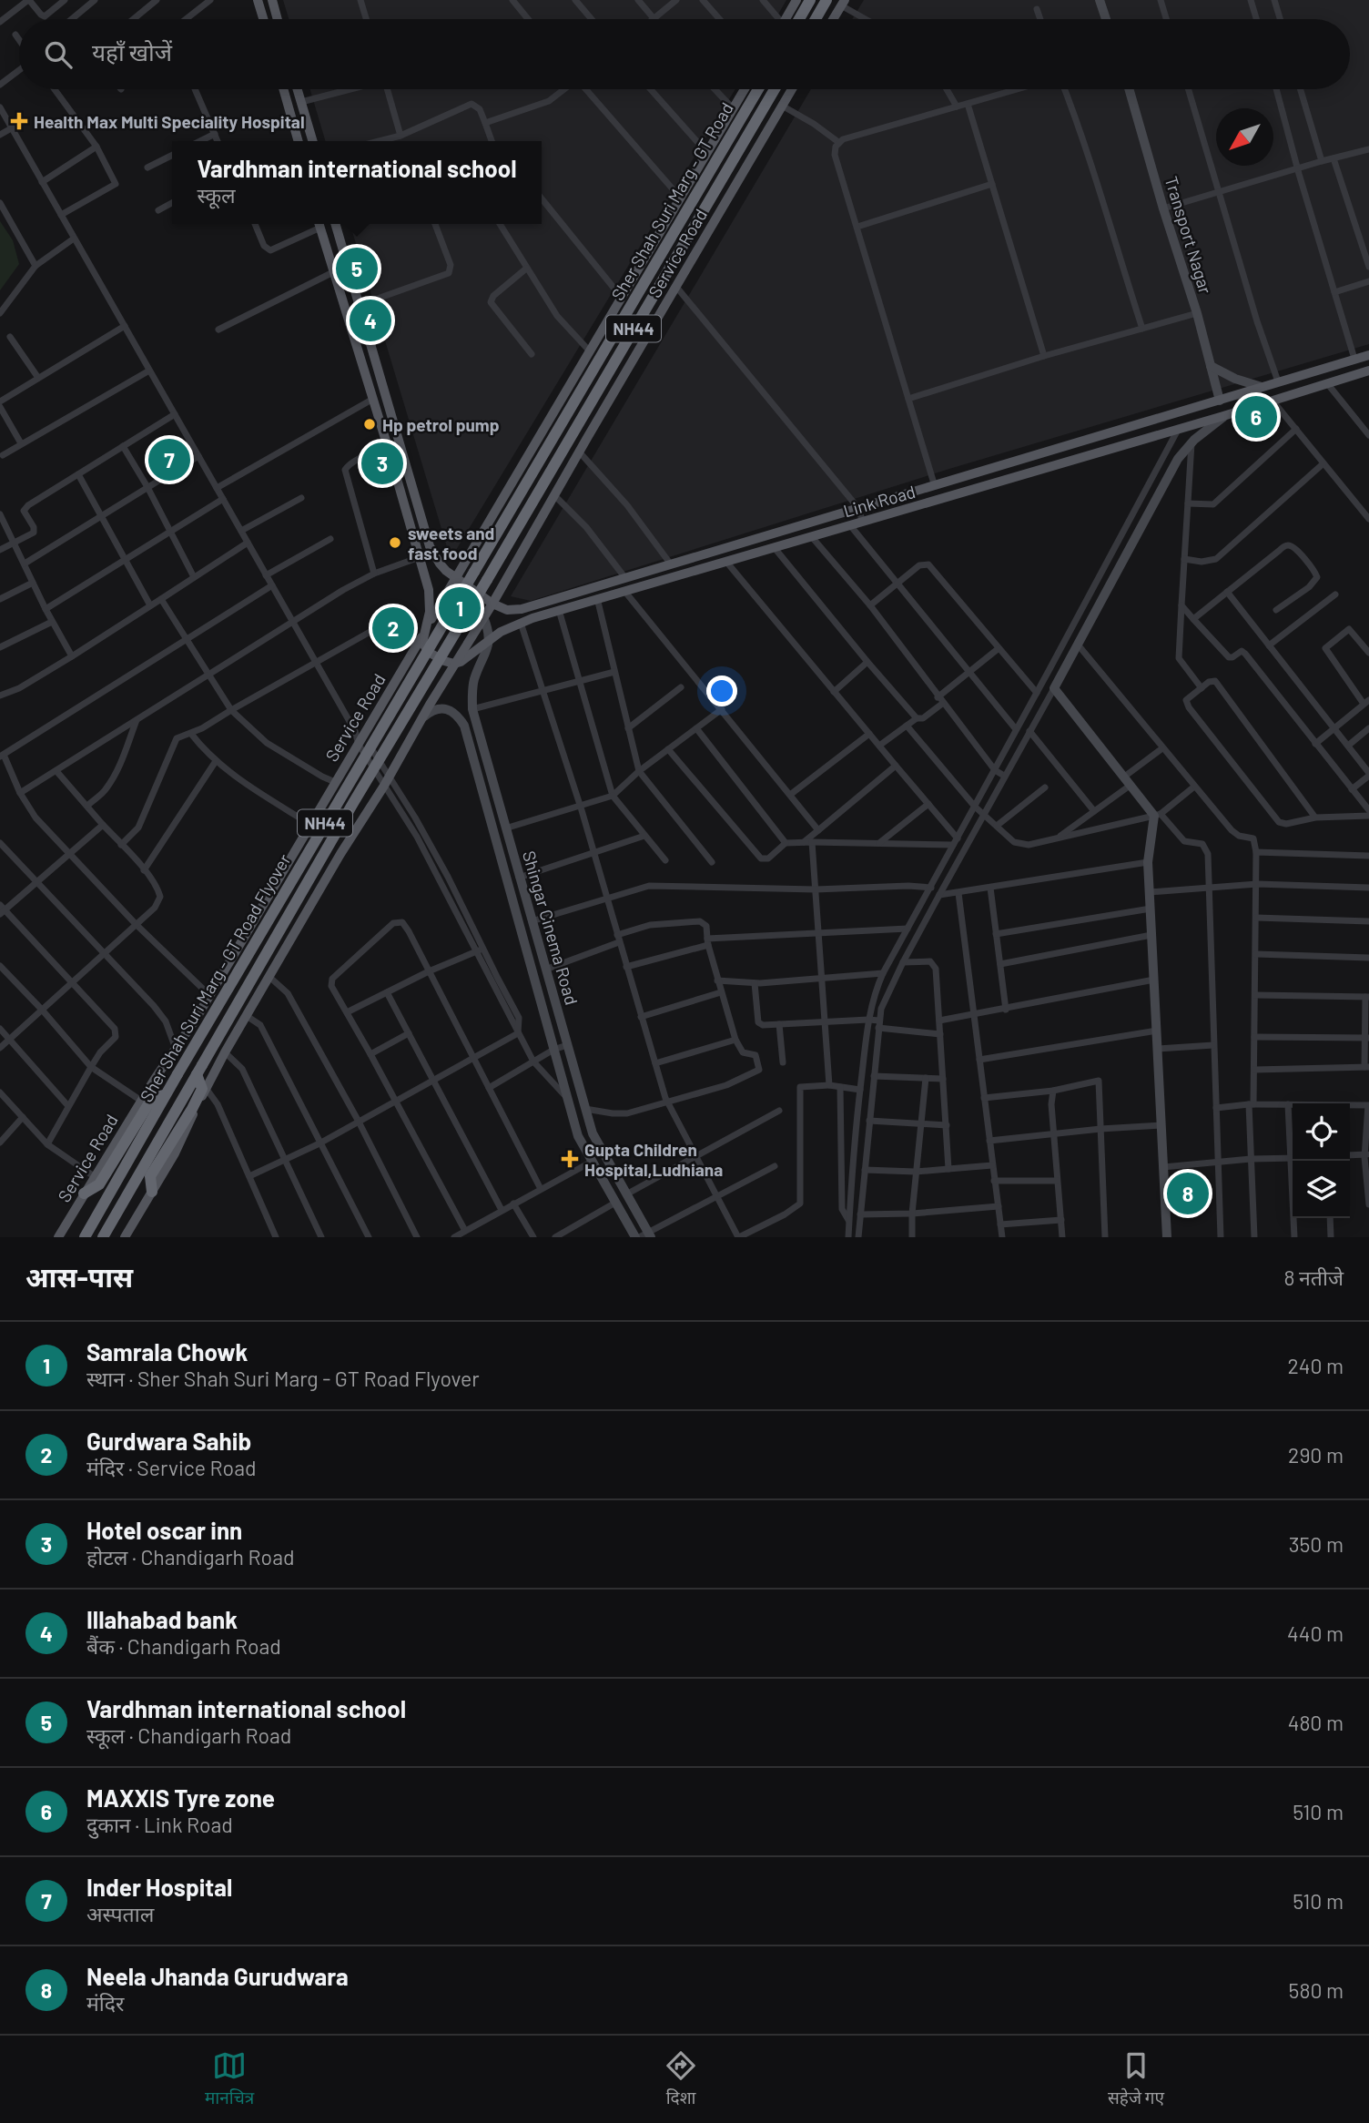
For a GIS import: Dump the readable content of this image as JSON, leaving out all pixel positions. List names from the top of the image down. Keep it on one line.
{"streets":{"highway":["Sher Shah Suri Marg - GT Road","NH44","Sher Shah Suri Marg - GT Road Flyover"],"main road":["Service Road","Link Road"],"street":["Transport Nagar","Shingar Cinema Road"]},"crossings":[["Sher Shah Suri Marg - GT Road","Sher Shah Suri Marg - GT Road Flyover"],["Transport Nagar","Link Road"],["Service Road","Link Road"],["Service Road","Shingar Cinema Road"],["Link Road","Shingar Cinema Road"]],"places":{"health":["Health Max Multi Speciality Hospital","Gupta Children Hospital,Ludhiana"],"other":["Hp petrol pump","sweets and fast food"]},"north":"bottom left","page":{"search":"यहाँ खोजें","popup":["Vardhman international school","स्कूल"],"pins":["5","4","6","7","3","1","2","8"],"heading":["आस-पास","8 नतीजे"],"list":[{"mark":"1","name":"Samrala Chowk","note":"स्थान · Sher Shah Suri Marg - GT Road Flyover","value":"240 m"},{"mark":"2","name":"Gurdwara Sahib","note":"मंदिर · Service Road","value":"290 m"},{"mark":"3","name":"Hotel oscar inn","note":"होटल · Chandigarh Road","value":"350 m"},{"mark":"4","name":"Illahabad bank","note":"बैंक · Chandigarh Road","value":"440 m"},{"mark":"5","name":"Vardhman international school","note":"स्कूल · Chandigarh Road","value":"480 m"},{"mark":"6","name":"MAXXIS Tyre zone","note":"दुकान · Link Road","value":"510 m"},{"mark":"7","name":"Inder Hospital","note":"अस्पताल","value":"510 m"},{"mark":"8","name":"Neela Jhanda Gurudwara","note":"मंदिर","value":"580 m"}],"nav":["मानचित्र","दिशा","सहेजे गए"]}}
